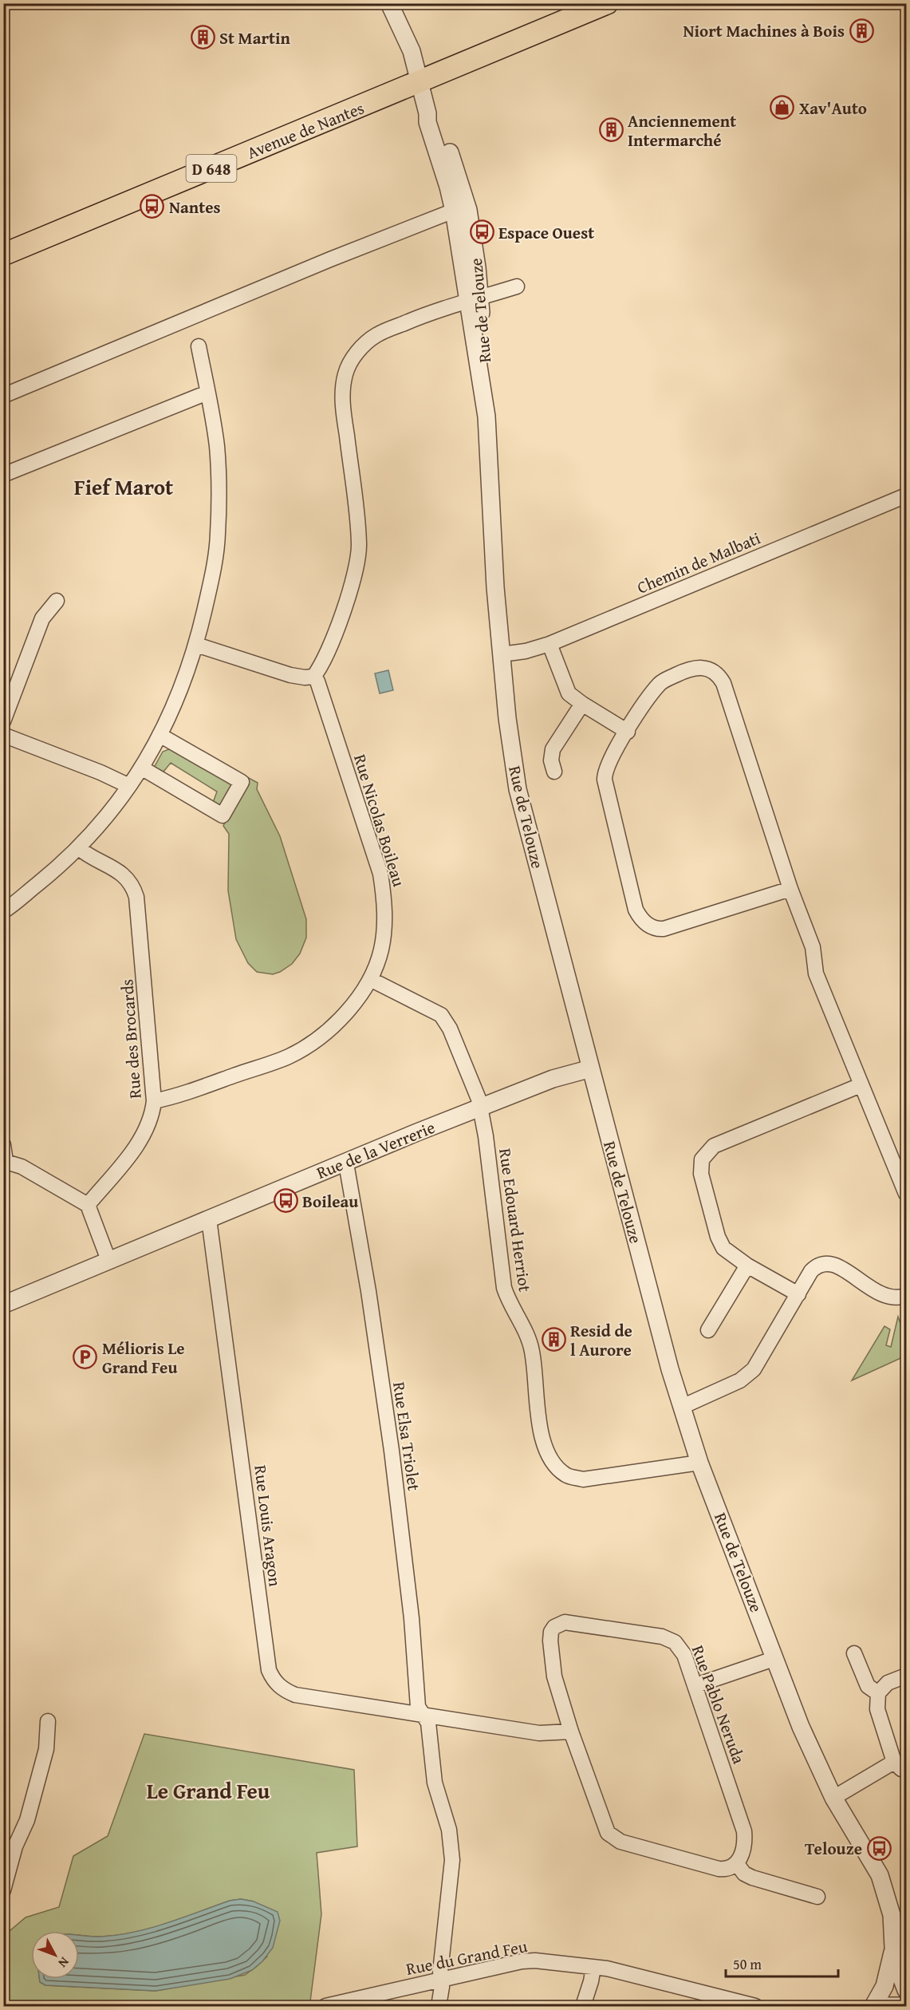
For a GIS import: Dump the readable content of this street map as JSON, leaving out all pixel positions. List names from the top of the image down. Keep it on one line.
{"streets":{"main road":["Avenue de Nantes","D 648"],"street":["Rue de Telouze","Chemin de Malbati","Rue Nicolas Boileau","Rue des Brocards","Rue de la Verrerie","Rue Edouard Herriot","Rue Elsa Triolet","Rue Louis Aragon","Rue Pablo Neruda","Rue du Grand Feu"]},"crossings":[["Avenue de Nantes","Rue de Telouze"],["Rue de Telouze","Chemin de Malbati"],["Rue de Telouze","Rue de la Verrerie"],["Rue de Telouze","Rue Edouard Herriot"],["Rue Nicolas Boileau","Rue des Brocards"],["Rue Nicolas Boileau","Rue Edouard Herriot"],["Rue de la Verrerie","Rue Edouard Herriot"],["Rue de la Verrerie","Rue Elsa Triolet"],["Rue de la Verrerie","Rue Louis Aragon"],["Rue Elsa Triolet","Rue Louis Aragon"],["Rue Elsa Triolet","Rue du Grand Feu"]],"districts":["Fief Marot","Le Grand Feu"],"places":{"building":["Niort Machines à Bois","St Martin","Anciennement Intermarché","Resid de l Aurore"],"shop":["Xav'Auto"],"bus stop":["Nantes","Espace Ouest","Boileau","Telouze"],"parking":["Mélioris Le Grand Feu"]},"scale_bar":"50 m","north":"bottom right"}
